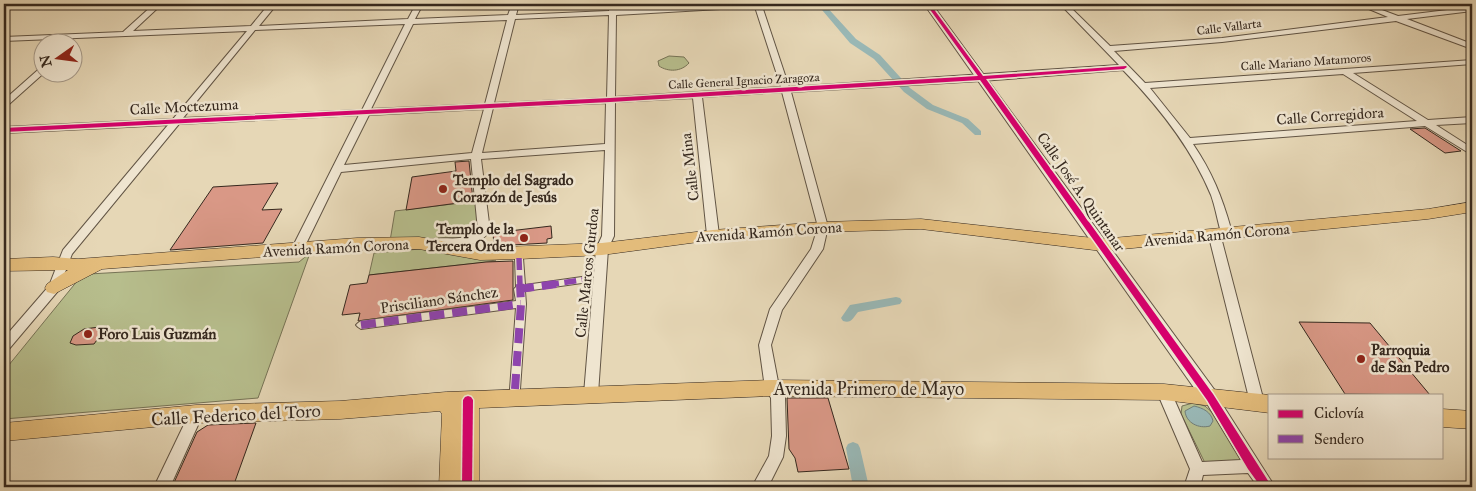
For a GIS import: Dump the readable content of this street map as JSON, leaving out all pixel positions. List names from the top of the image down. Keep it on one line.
{"streets":{"main road":["Avenida Ramón Corona","Avenida Primero de Mayo","Calle Federico del Toro"],"street":["Calle Vallarta","Calle Mariano Matamoros","Calle General Ignacio Zaragoza","Calle Moctezuma","Calle Corregidora","Calle Mina","Calle José A. Quintanar","Calle Marcos Gurdoa","Prisciliano Sánchez"]},"crossings":[["Calle General Ignacio Zaragoza","Calle Moctezuma"],["Calle General Ignacio Zaragoza","Calle Mina"],["Calle General Ignacio Zaragoza","Calle José A. Quintanar"],["Calle General Ignacio Zaragoza","Calle Marcos Gurdoa"],["Calle Mina","Avenida Ramón Corona"],["Calle José A. Quintanar","Avenida Ramón Corona"],["Calle José A. Quintanar","Avenida Primero de Mayo"],["Avenida Ramón Corona","Calle Marcos Gurdoa"],["Calle Marcos Gurdoa","Avenida Primero de Mayo"],["Avenida Primero de Mayo","Calle Federico del Toro"]],"places":["Templo del Sagrado Corazón de Jesús","Templo de la Tercera Orden","Foro Luis Guzmán","Parroquia de San Pedro"],"legend":["Ciclovía","Sendero"],"north":"left"}
